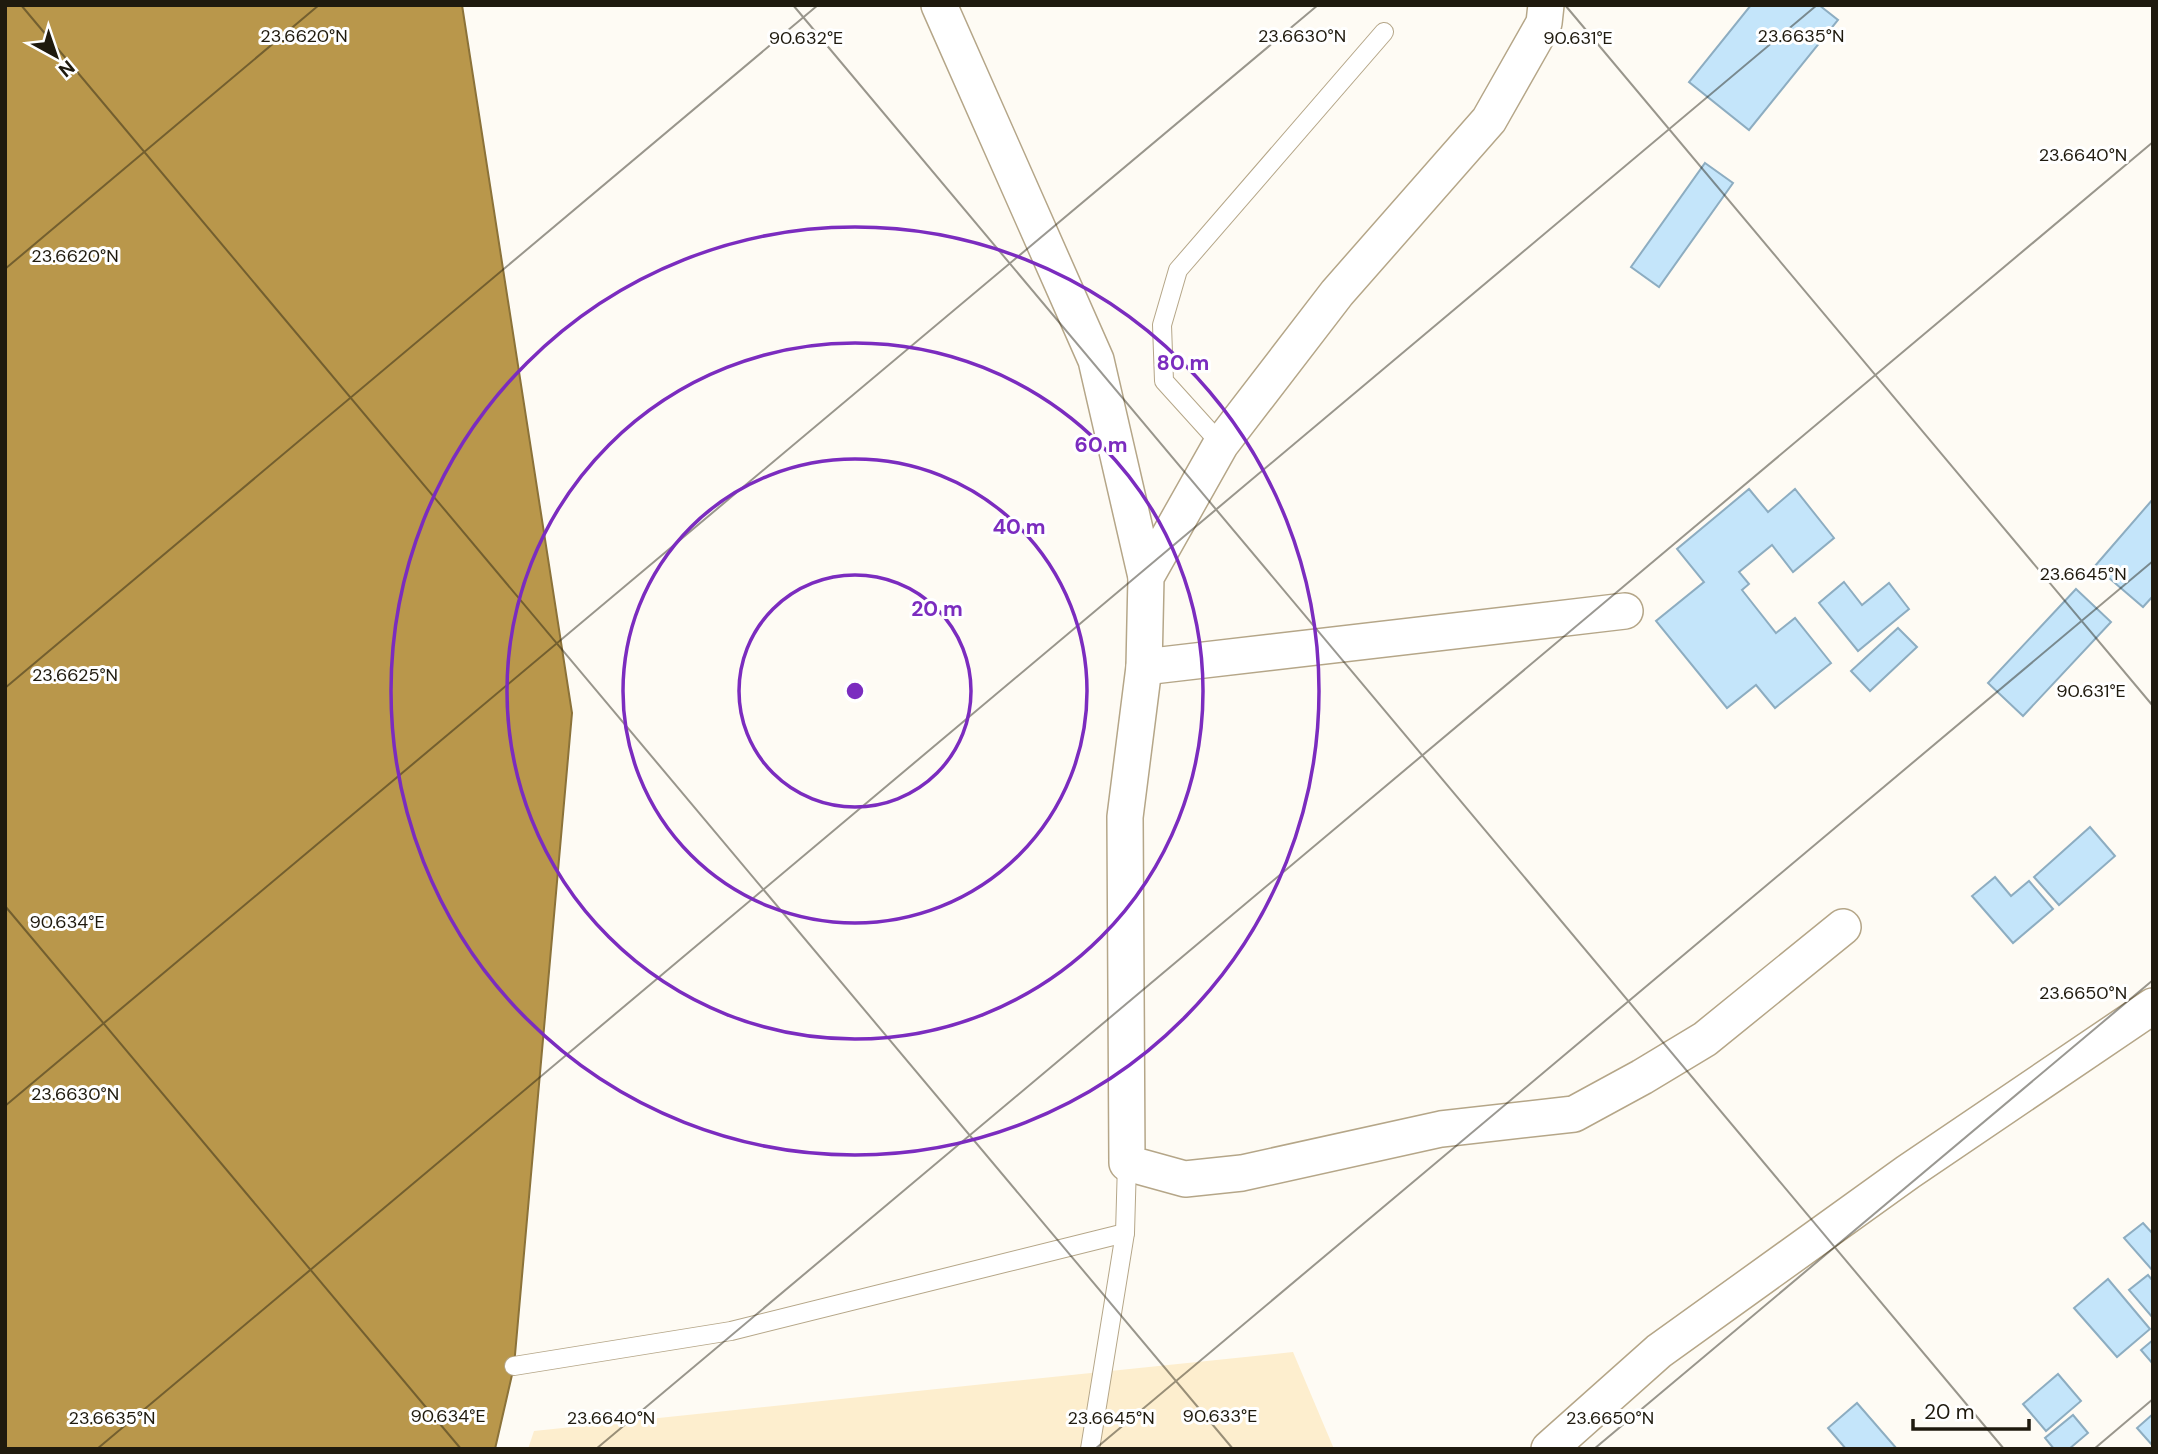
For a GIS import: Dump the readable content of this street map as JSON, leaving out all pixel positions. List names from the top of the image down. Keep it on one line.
{"scale_bar":"20 m","north":"bottom right","coordinates":["23.6620°N","23.6630°N","23.6635°N","90.632°E","90.631°E","23.6640°N","23.6645°N","23.6625°N","90.634°E","23.6650°N","90.633°E"],"rings":["80 m","60 m","40 m","20 m"]}
